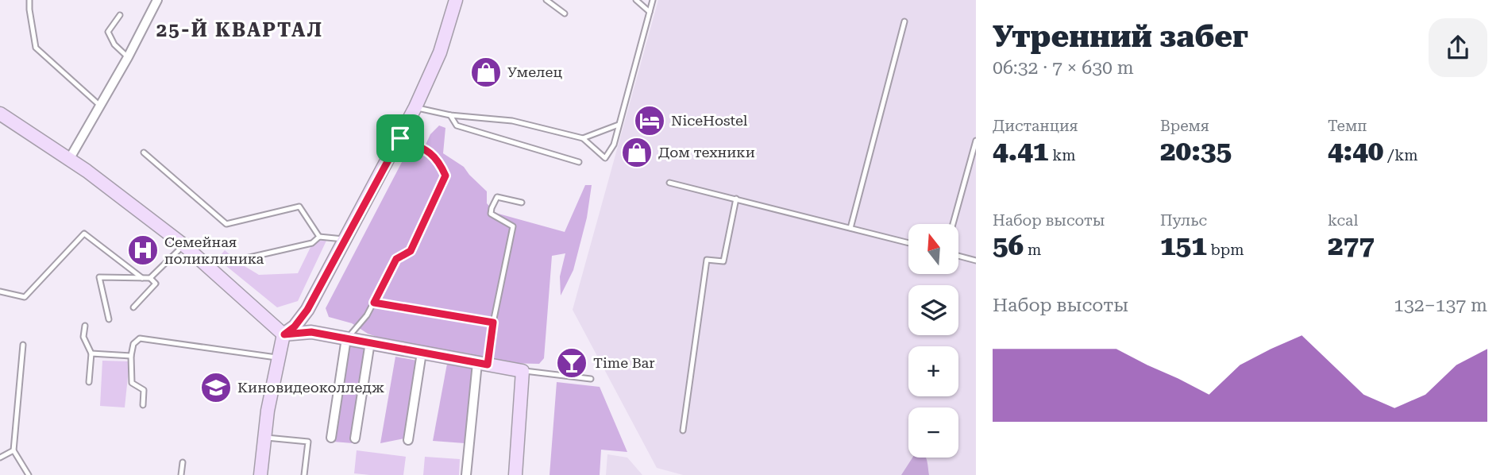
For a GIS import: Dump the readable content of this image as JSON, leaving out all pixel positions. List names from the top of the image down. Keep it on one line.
{"districts":["25-Й КВАРТАЛ"],"places":{"shop":["Умелец","Дом техники"],"hotel":["NiceHostel"],"hospital":["Семейная поликлиника"],"bar":["Time Bar"],"school or university":["Киновидеоколледж"]},"north":"top","page":{"heading":["Утренний забег","06:32 · 7 × 630 m"],"stats":[["Дистанция","4.41 km"],["Время","20:35"],["Темп","4:40 /km"],["Набор высоты","56 m"],["Пульс","151 bpm"],["kcal","277"]],"map_buttons":["+","−"],"chart":["Набор высоты","132–137 m"]}}
